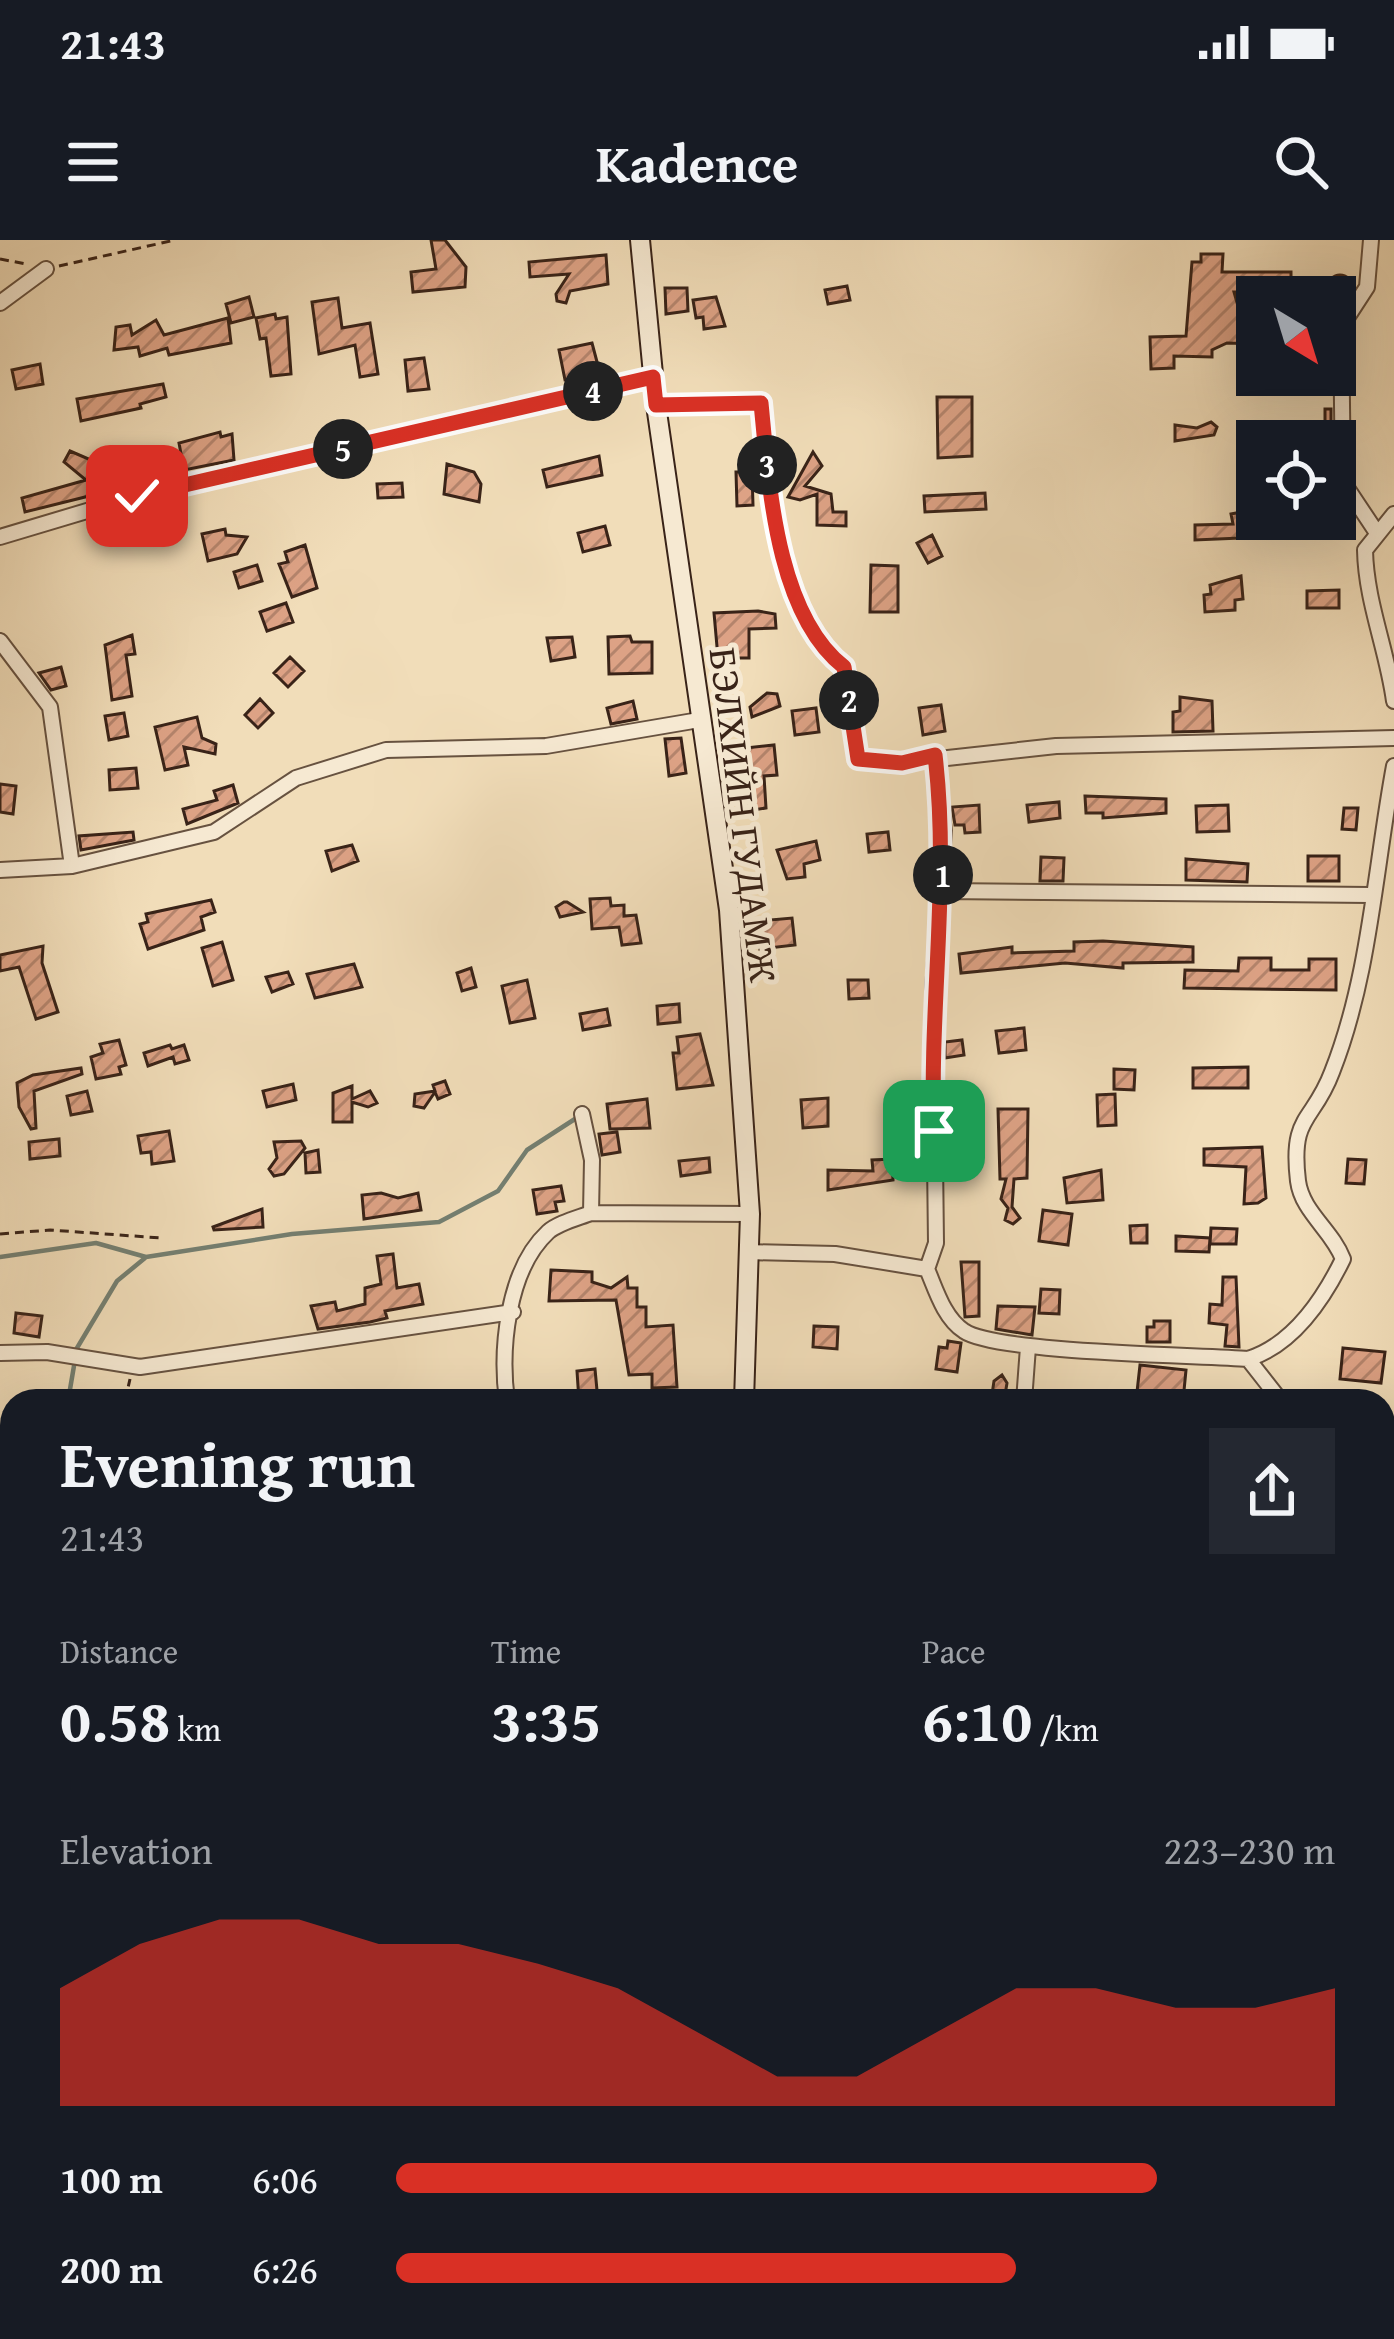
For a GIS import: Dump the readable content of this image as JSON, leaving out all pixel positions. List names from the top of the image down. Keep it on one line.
{"streets":{"main road":["БЭЛХИЙН ГУДАМЖ"]},"north":"bottom right","page":{"status":"21:43","header":"Kadence","pins":["4","5","3","2","1"],"heading":["Evening run","21:43"],"stats":[["Distance","0.58 km"],["Time","3:35"],["Pace","6:10 /km"]],"chart":["Elevation","223–230 m"],"list":[{"name":"100 m","note":"6:06"},{"name":"200 m","note":"6:26"}]}}
